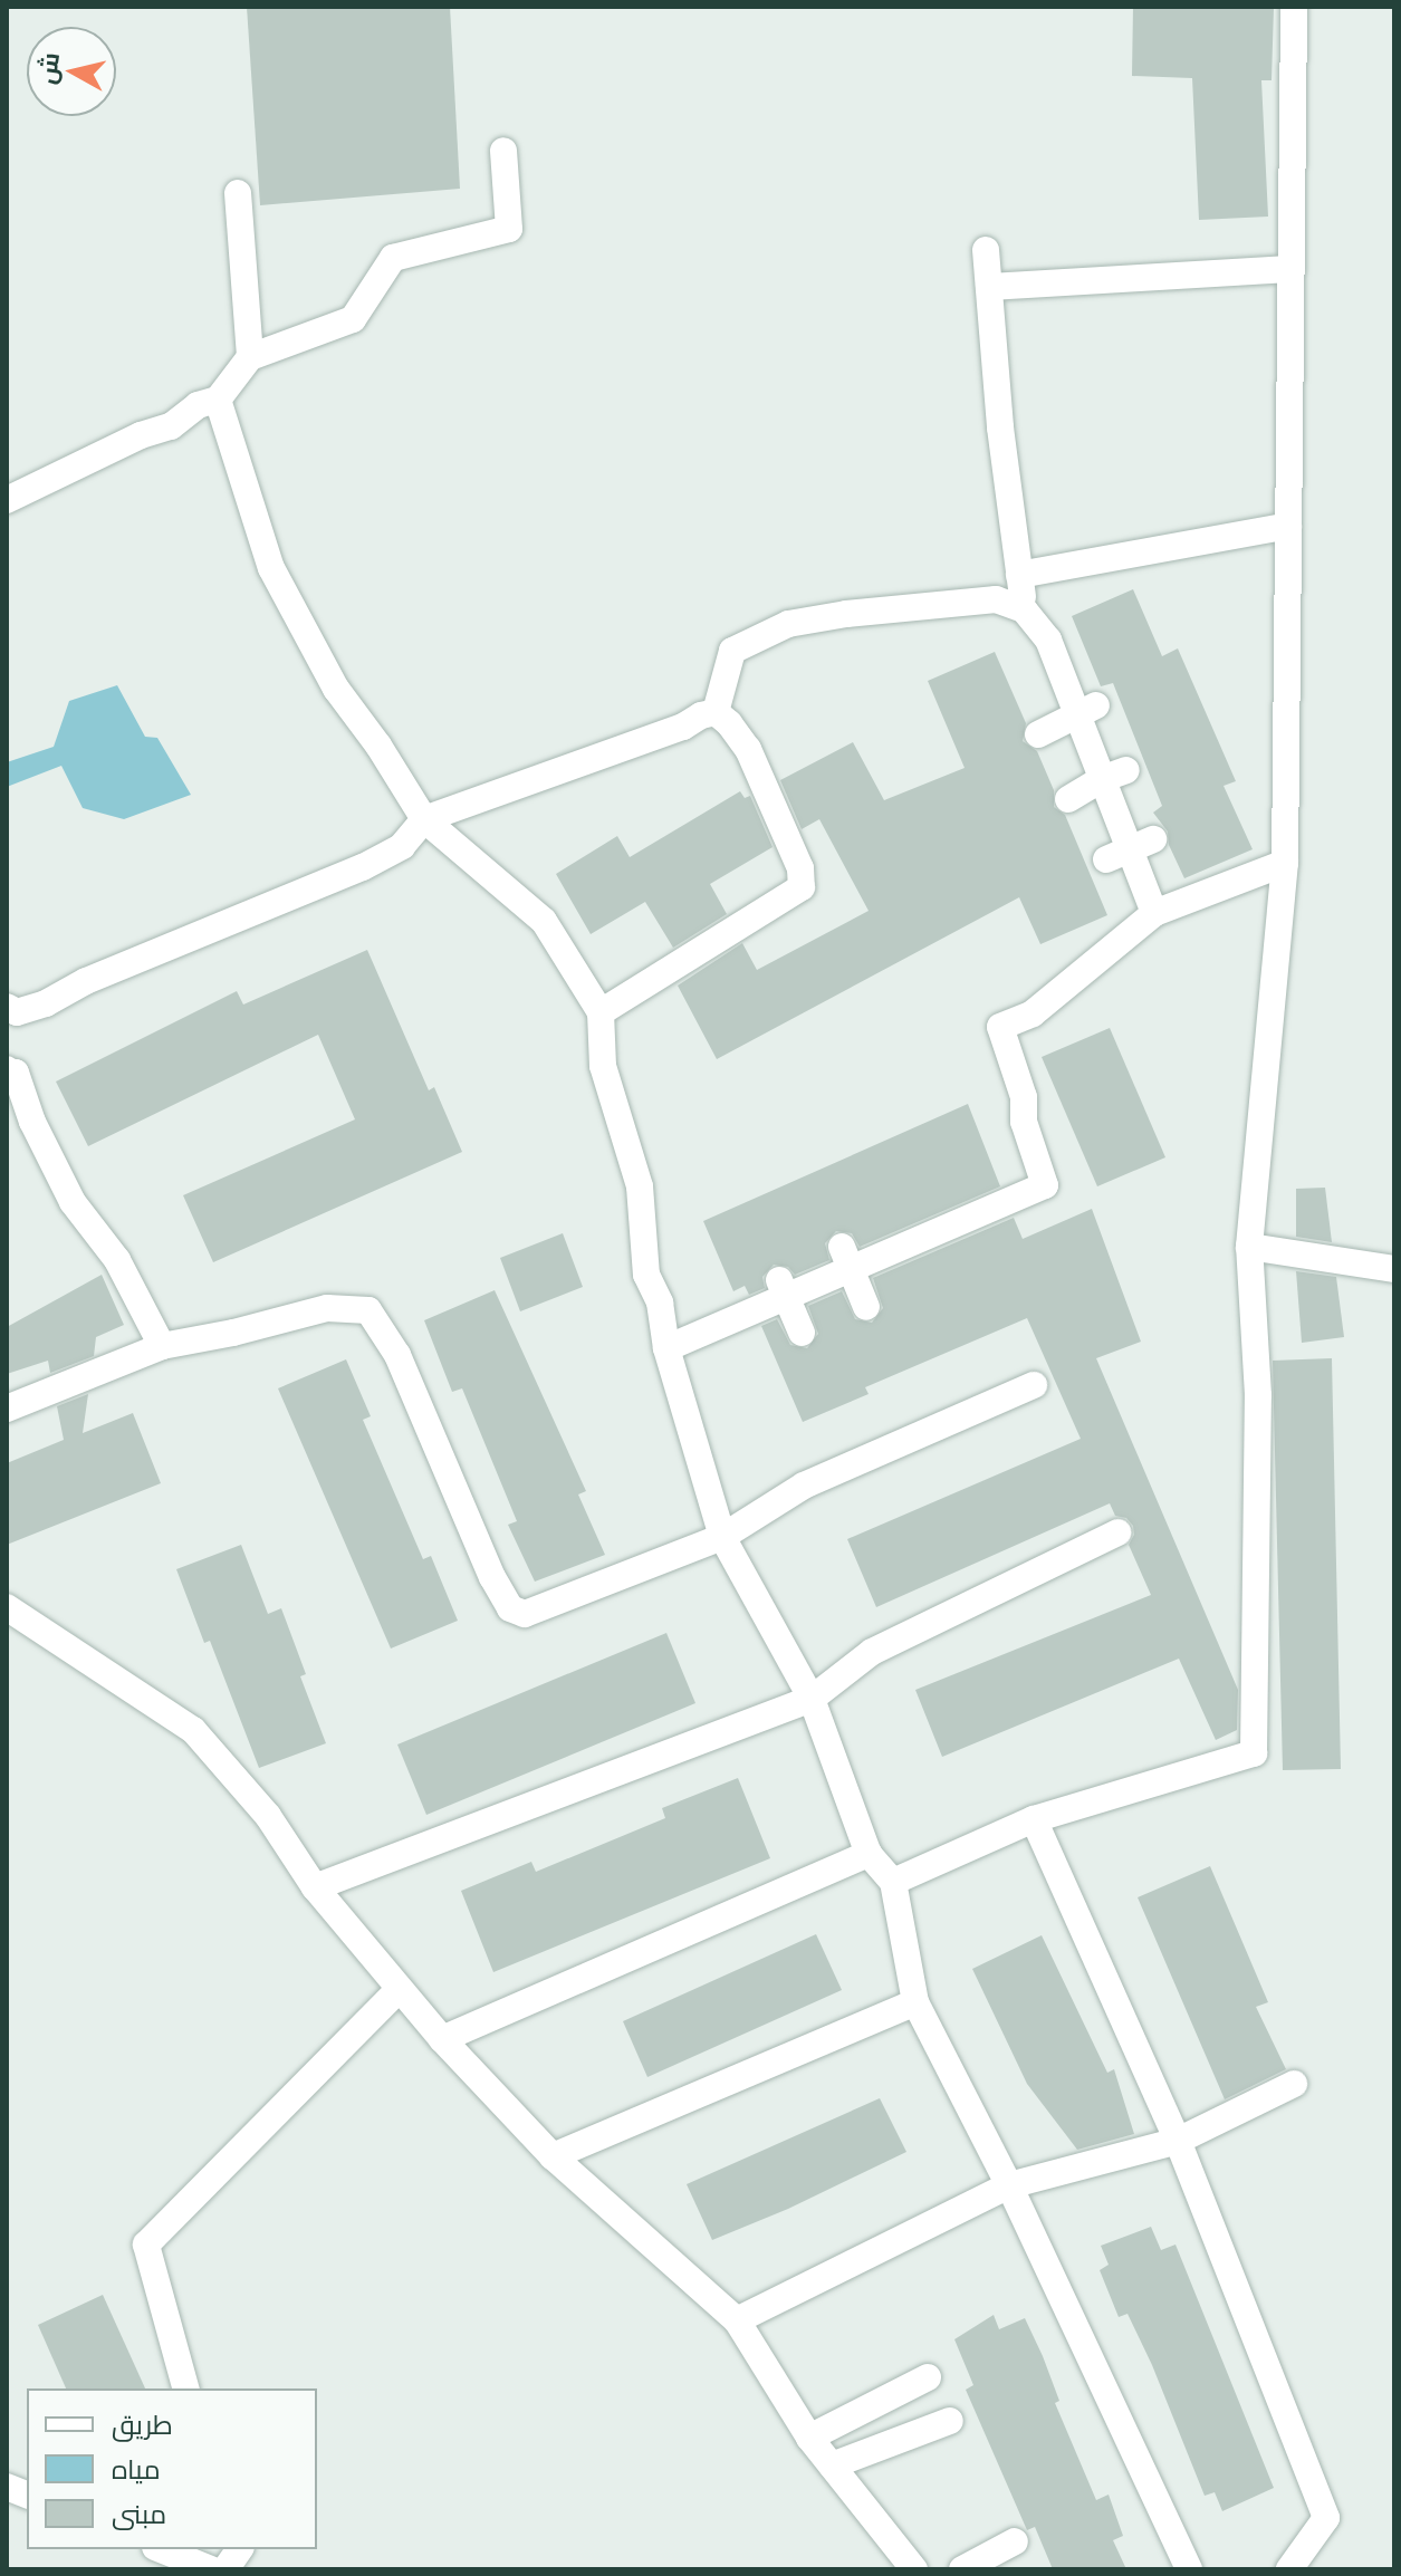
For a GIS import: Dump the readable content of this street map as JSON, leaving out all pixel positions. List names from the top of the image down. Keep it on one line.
{"legend":["طريق","مياه","مبنى"],"north":"left"}
